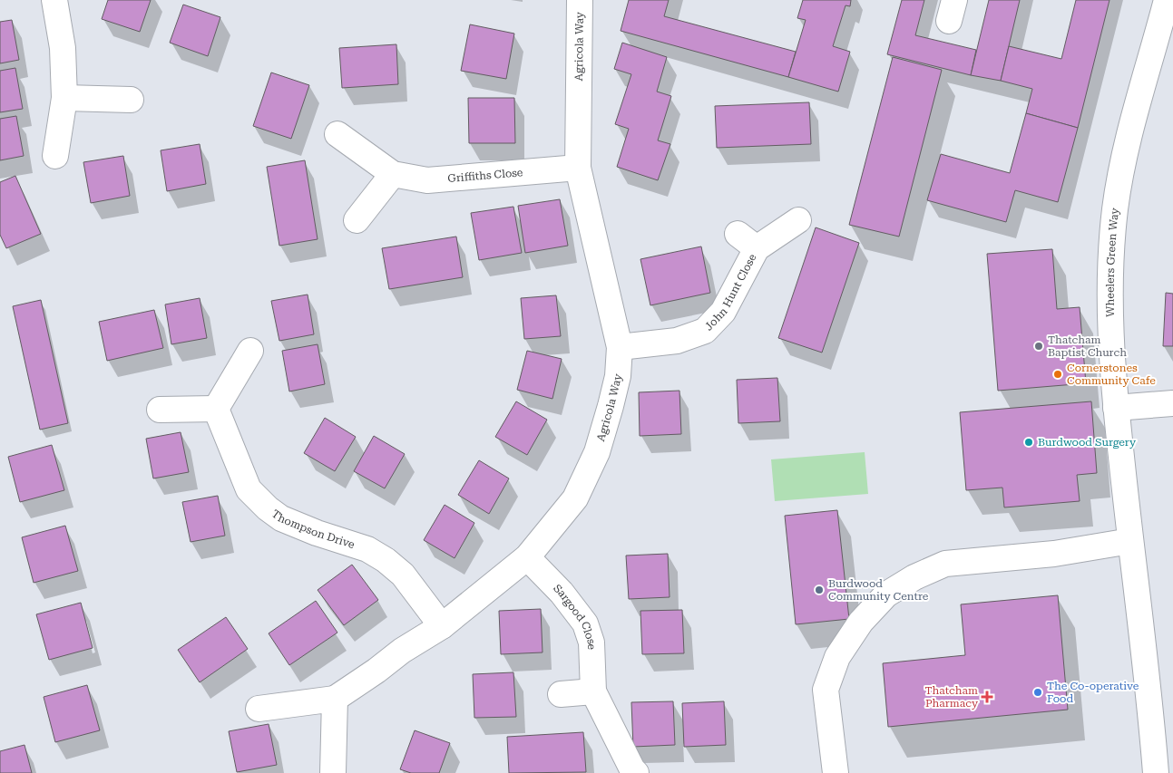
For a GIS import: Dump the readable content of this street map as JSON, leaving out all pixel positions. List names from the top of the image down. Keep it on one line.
{"streets":{"street":["Agricola Way","Griffiths Close","Wheelers Green Way","John Hunt Close","Thompson Drive","Sargood Close"]},"crossings":[["Agricola Way","Griffiths Close"],["Agricola Way","John Hunt Close"],["Agricola Way","Thompson Drive"],["Agricola Way","Sargood Close"]],"places":{"other":["Thatcham Baptist Church","Cornerstones Community Cafe","Burdwood Surgery","Burdwood Community Centre","The Co-operative Food"],"health":["Thatcham Pharmacy"]}}
